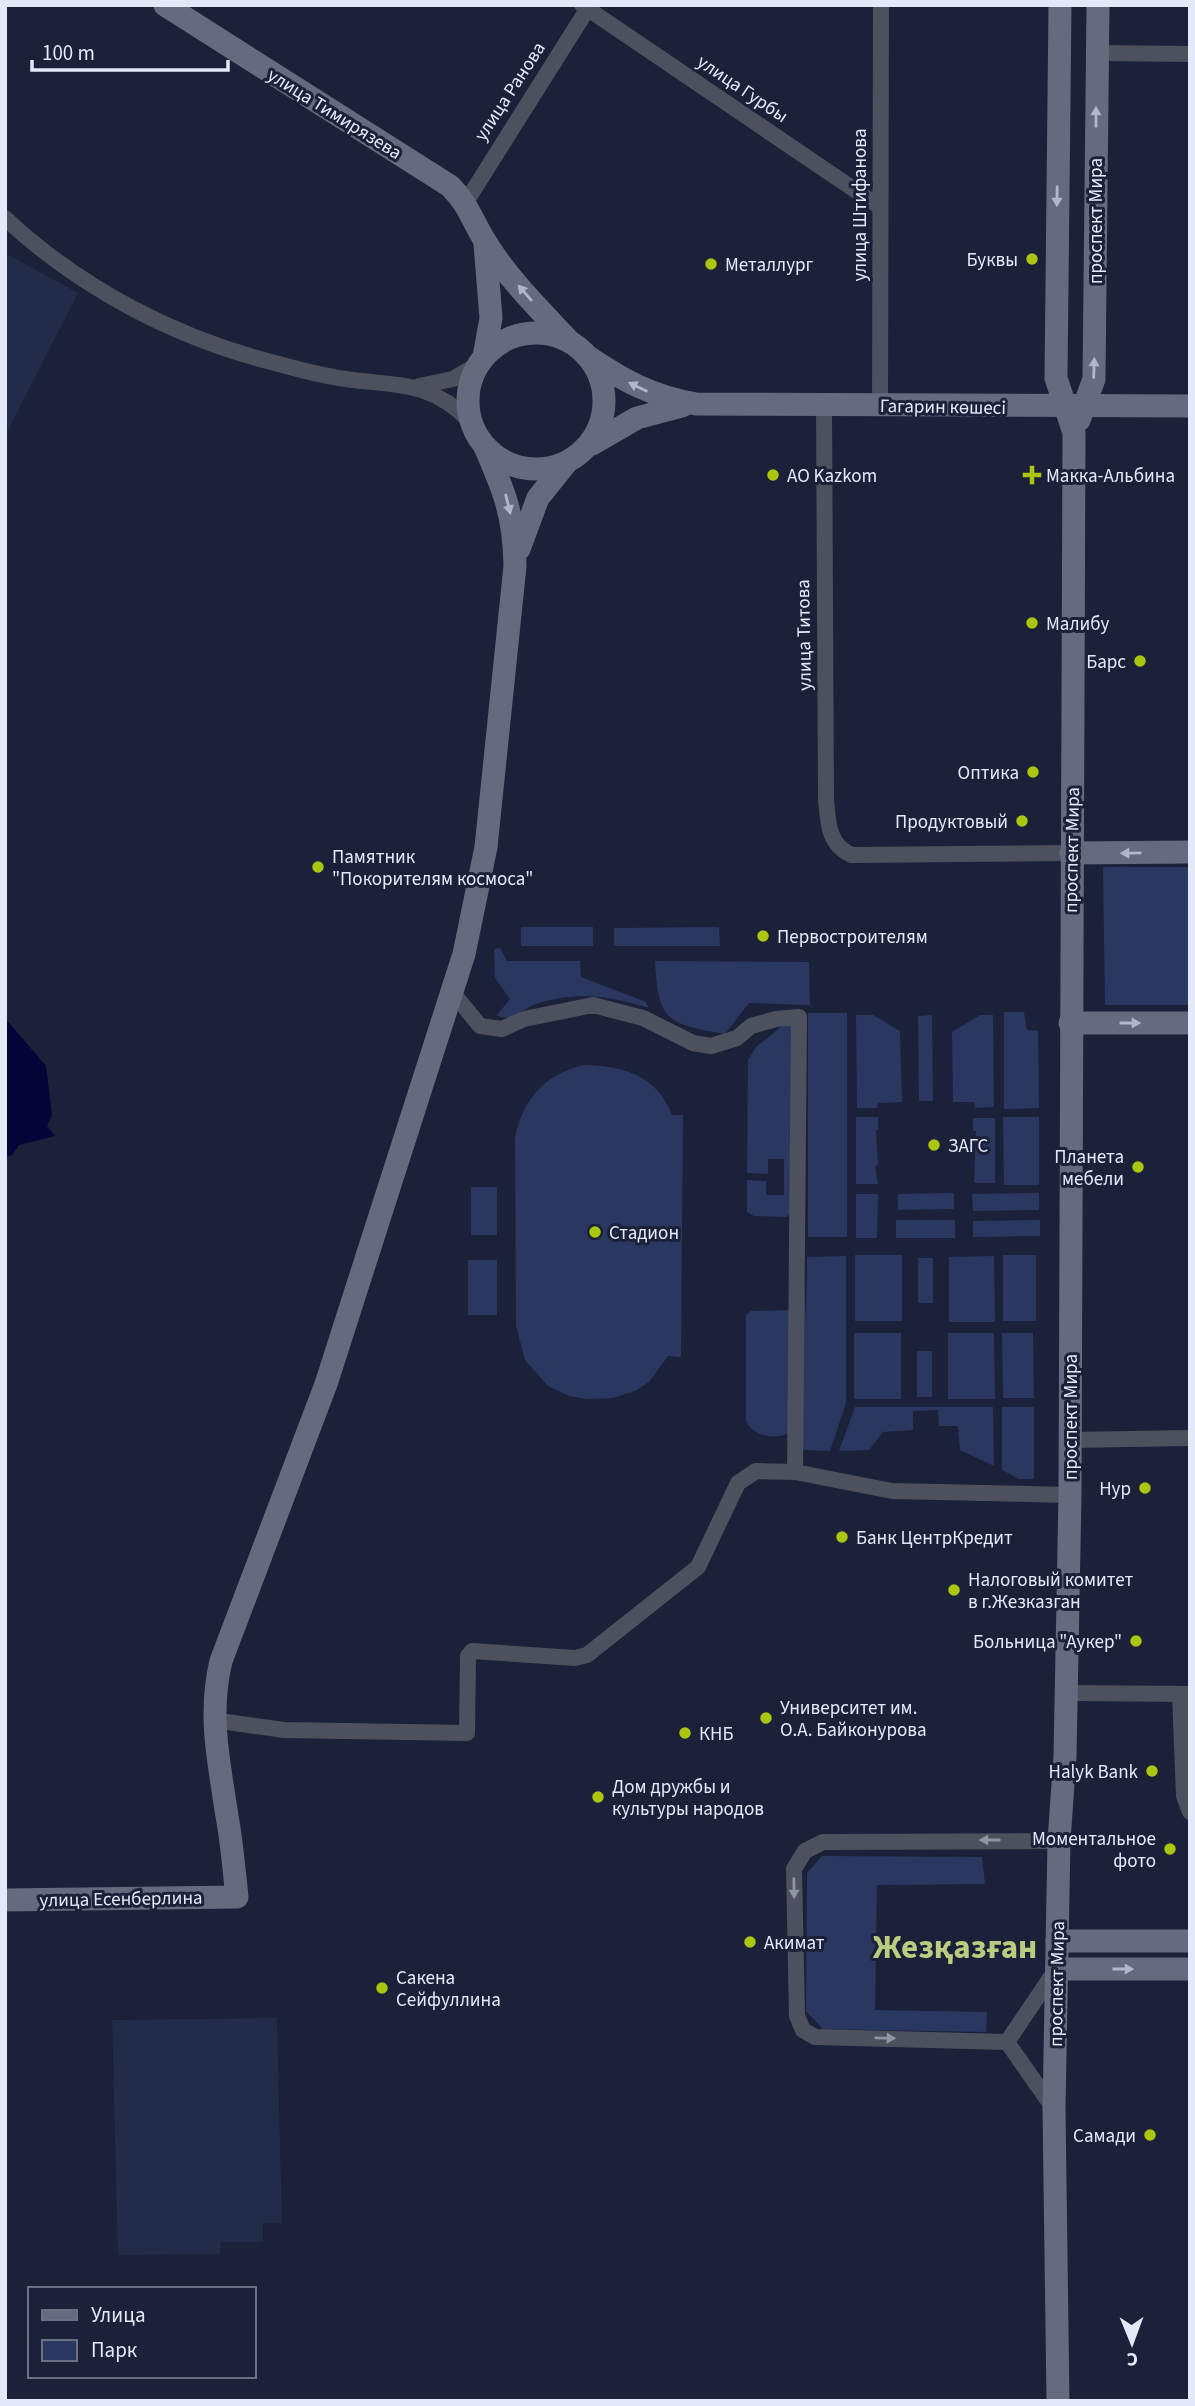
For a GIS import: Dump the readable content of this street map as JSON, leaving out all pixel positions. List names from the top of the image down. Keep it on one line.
{"streets":{"street":["улица Гурбы","улица Ранова","улица Тимирязева","улица Штифанова","проспект Мира","Гагарин көшесі","улица Титова","улица Есенберлина"]},"crossings":[["улица Гурбы","улица Ранова"],["улица Гурбы","улица Штифанова"],["улица Ранова","улица Тимирязева"],["улица Штифанова","Гагарин көшесі"],["проспект Мира","Гагарин көшесі"],["проспект Мира","улица Титова"],["Гагарин көшесі","улица Титова"]],"districts":["Жезқазған"],"places":{"other":["Буквы","Металлург","AO Kazkom","Малибу","Барс","Оптика","Продуктовый","Памятник \"Покорителям космоса\"","Первостроителям","ЗАГС","Планета мебели","Стадион","Нур","Банк ЦентрКредит","Налоговый комитет в г.Жезказган","Больница \"Аукер\"","Университет им. О.А. Байконурова","КНБ","Halyk Bank","Дом дружбы и культуры народов","Моментальное фото","Акимат","Сакена Сейфуллина","Самади"],"health":["Макка-Альбина"]},"legend":["Улица","Парк"],"scale_bar":"100 m","north":"bottom"}
